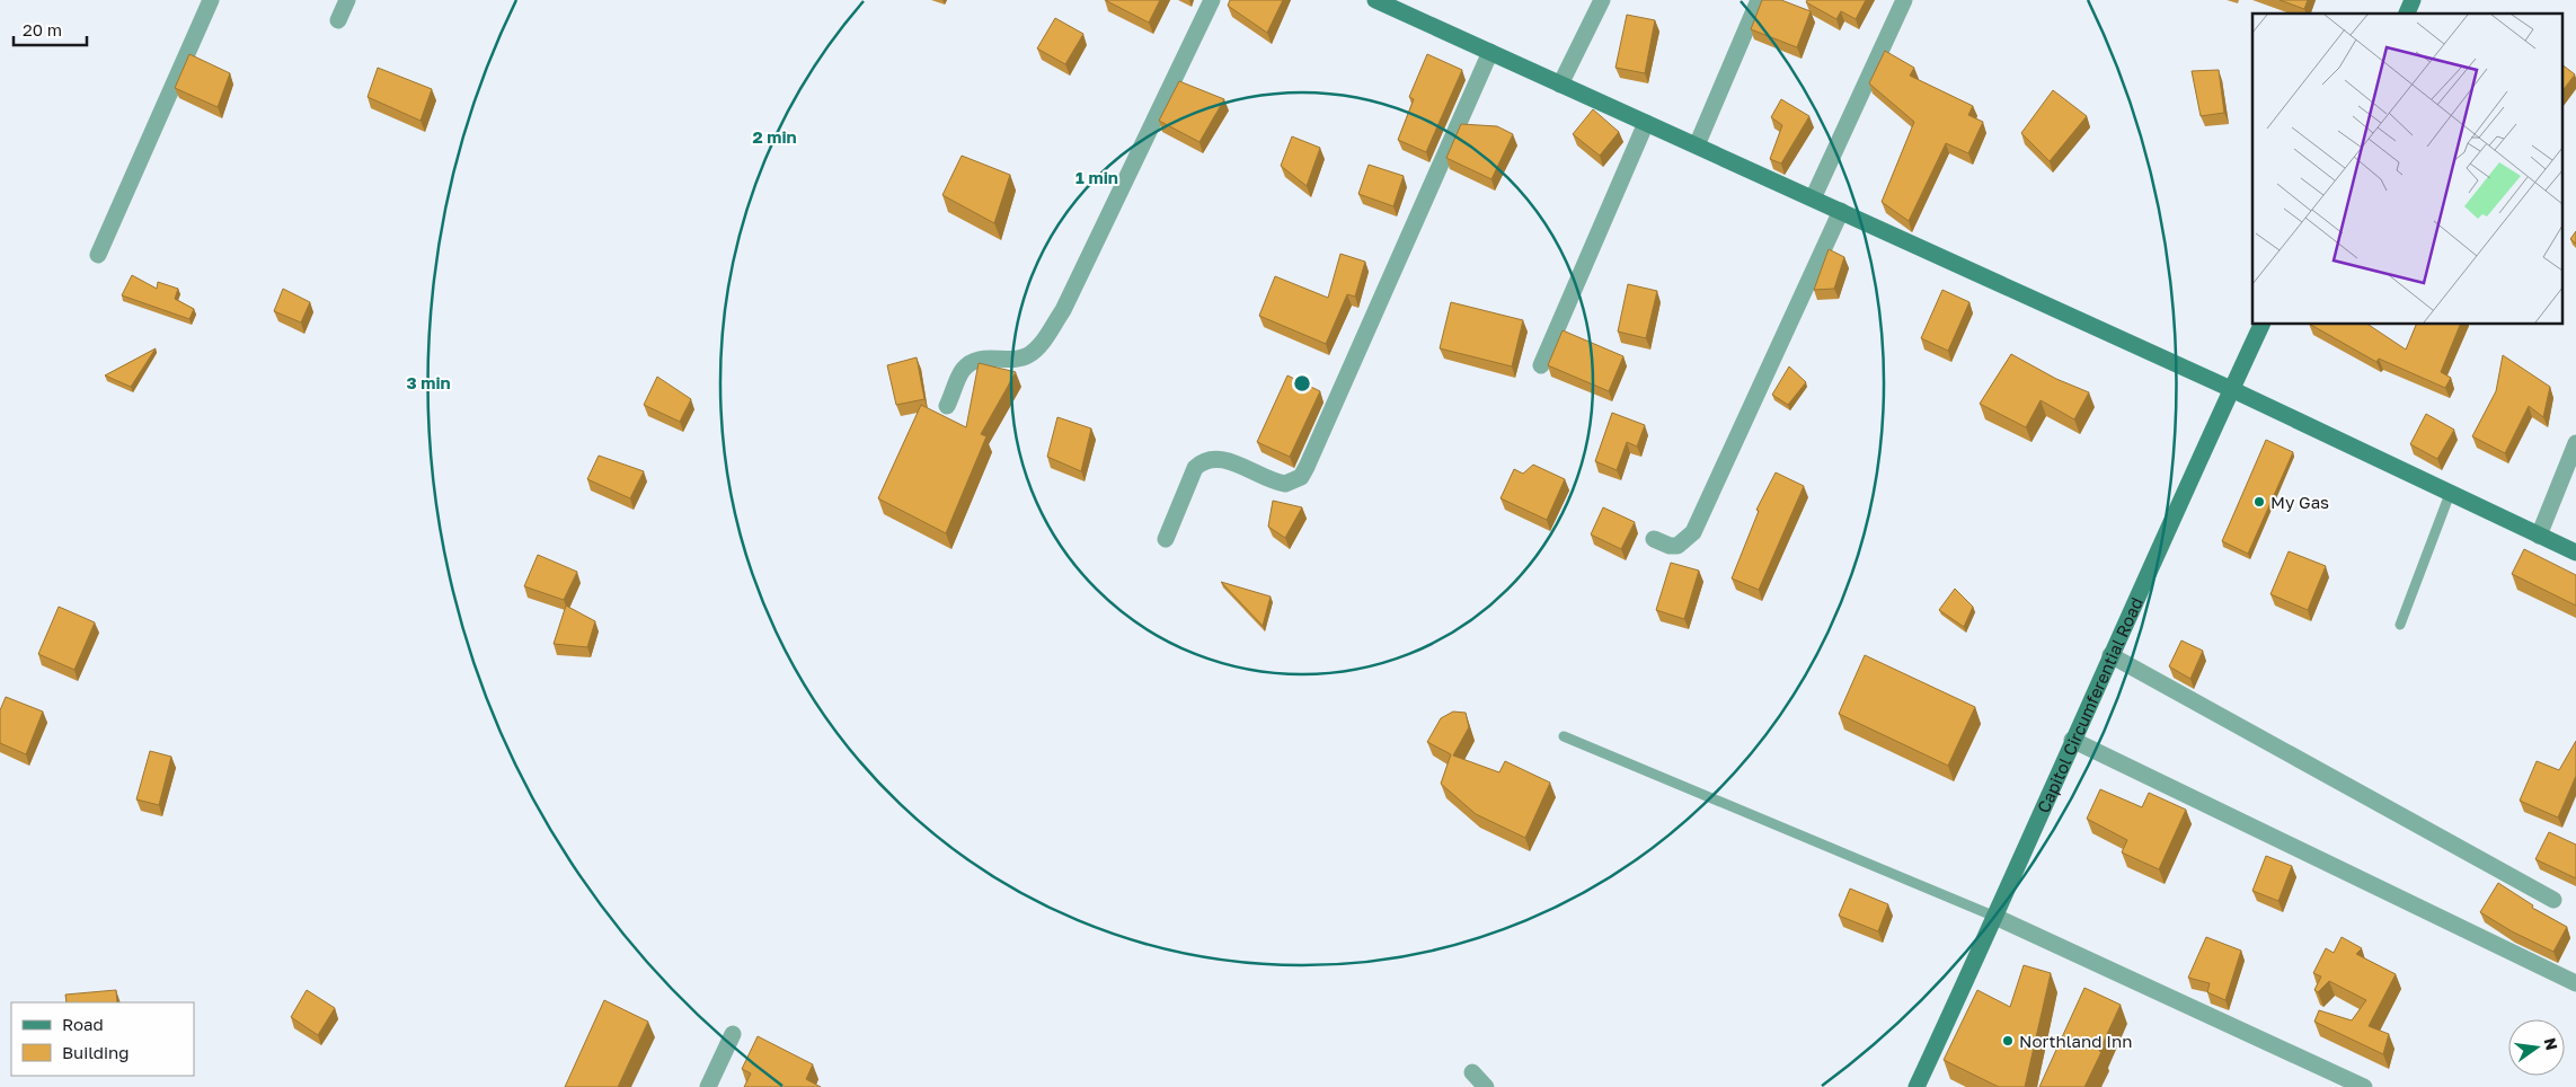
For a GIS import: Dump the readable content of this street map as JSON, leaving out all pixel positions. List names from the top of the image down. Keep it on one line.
{"streets":{"street":["Capitol Circumferential Road"]},"places":["My Gas","Northland Inn"],"legend":["Road","Building"],"scale_bar":"20 m","north":"right","rings":["2 min","1 min","3 min"]}
